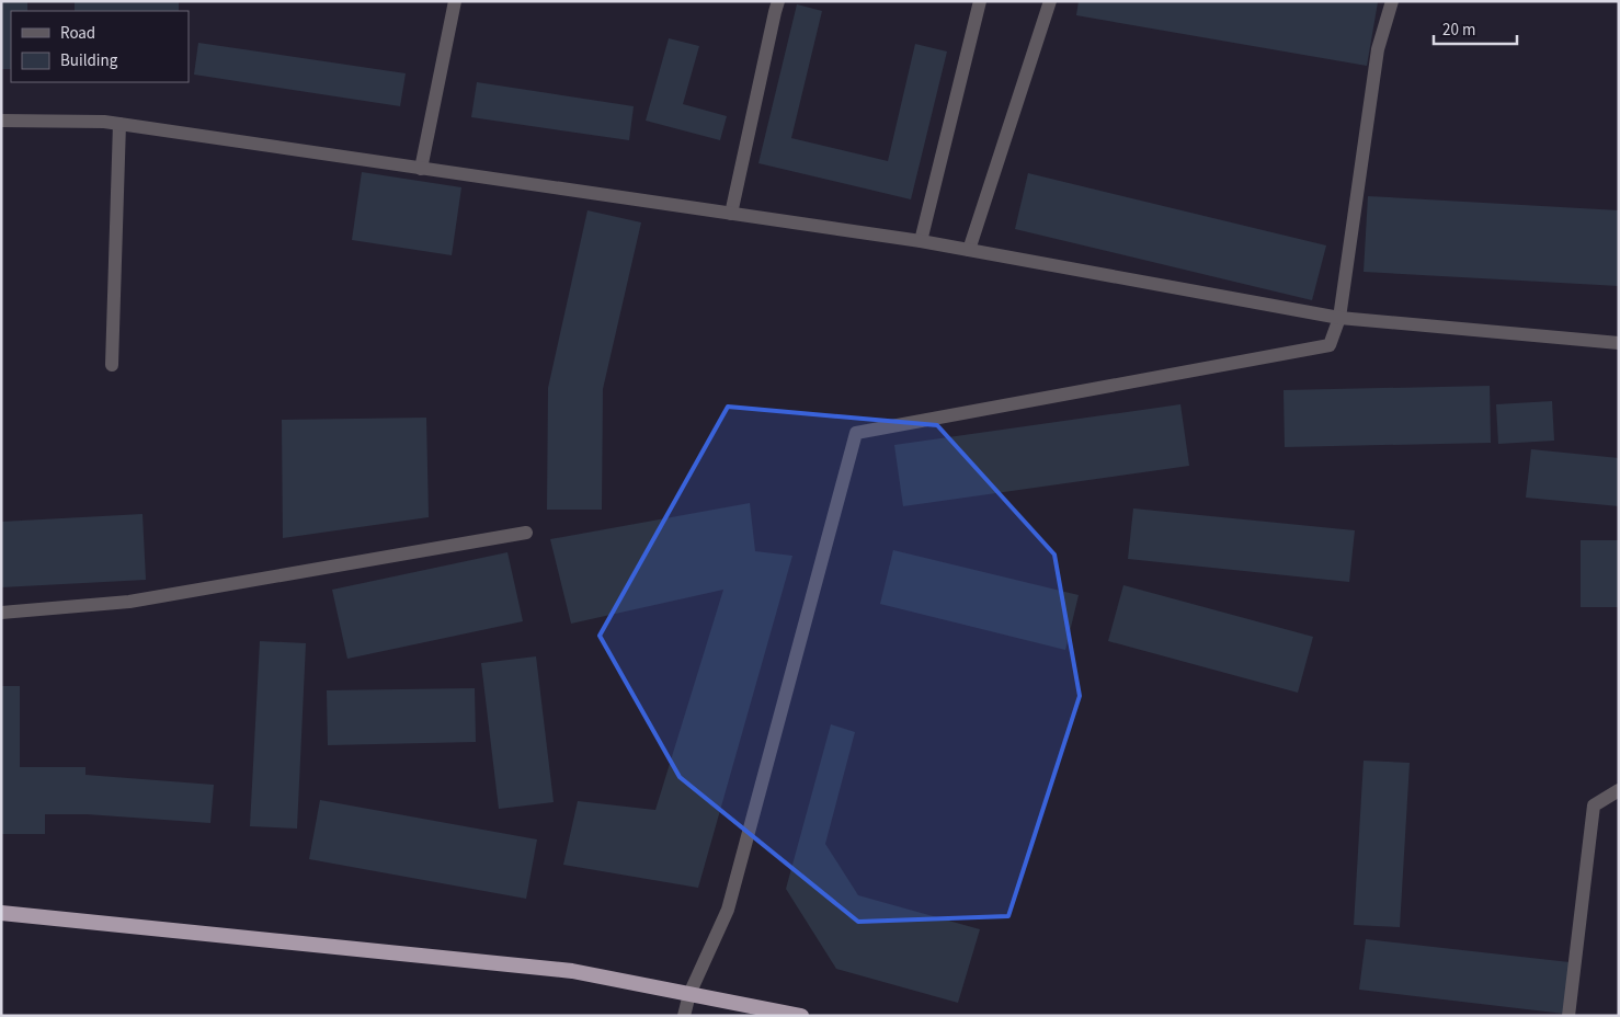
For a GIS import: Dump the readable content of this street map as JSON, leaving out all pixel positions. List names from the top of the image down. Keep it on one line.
{"legend":["Road","Building"],"scale_bar":"20 m"}
